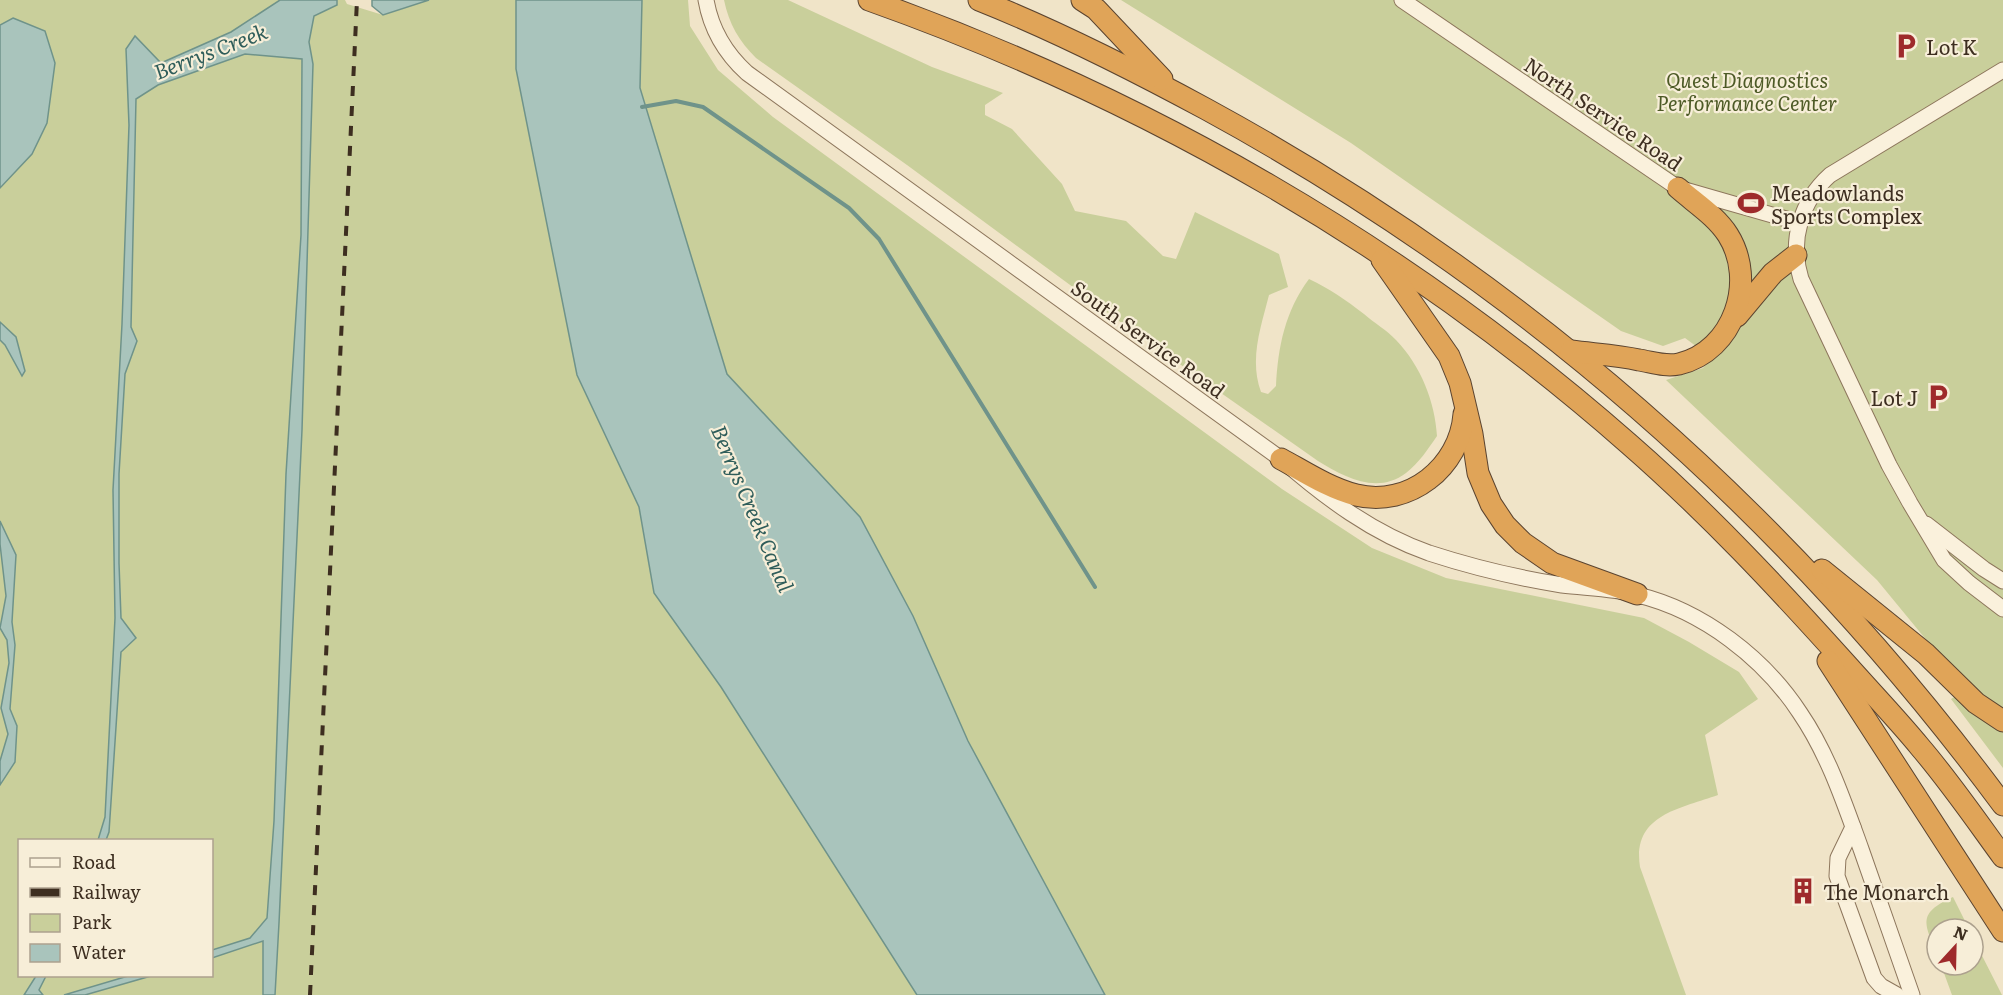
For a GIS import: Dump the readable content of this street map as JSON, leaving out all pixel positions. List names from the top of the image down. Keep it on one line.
{"streets":{"street":["North Service Road","South Service Road"]},"water":["Berrys Creek","Berrys Creek Canal"],"parks":["Quest Diagnostics Performance Center"],"places":{"parking":["Lot K","Lot J"],"sports":["Meadowlands Sports Complex"],"building":["The Monarch"]},"legend":["Road","Railway","Park","Water"],"north":"top"}
